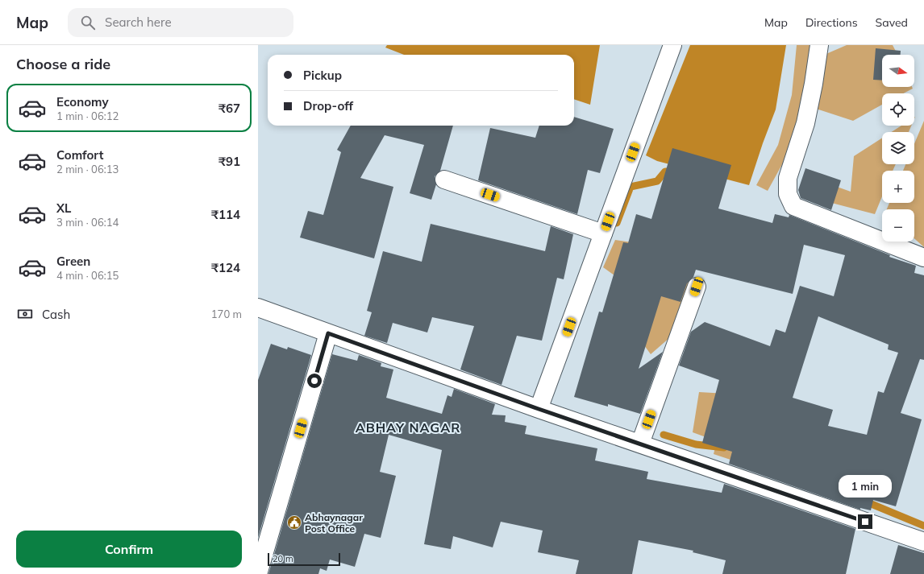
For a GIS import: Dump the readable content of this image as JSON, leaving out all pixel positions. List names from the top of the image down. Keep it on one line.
{"districts":["ABHAY NAGAR"],"places":{"public building":["Abhaynagar Post Office"]},"scale_bar":"20 m","north":"right","page":{"header":"Map","search":"Search here","nav":["Map","Directions","Saved"],"heading":"Choose a ride","map_buttons":["+","−"],"banner":["Pickup","Drop-off"],"list":[{"name":"Economy","note":"1 min · 06:12","value":"₹67"},{"name":"Comfort","note":"2 min · 06:13","value":"₹91"},{"name":"XL","note":"3 min · 06:14","value":"₹114"},{"name":"Green","note":"4 min · 06:15","value":"₹124"}],"pay":["Cash","170 m"],"bubble":"1 min","buttons":"Confirm","scale":"20 m"}}
